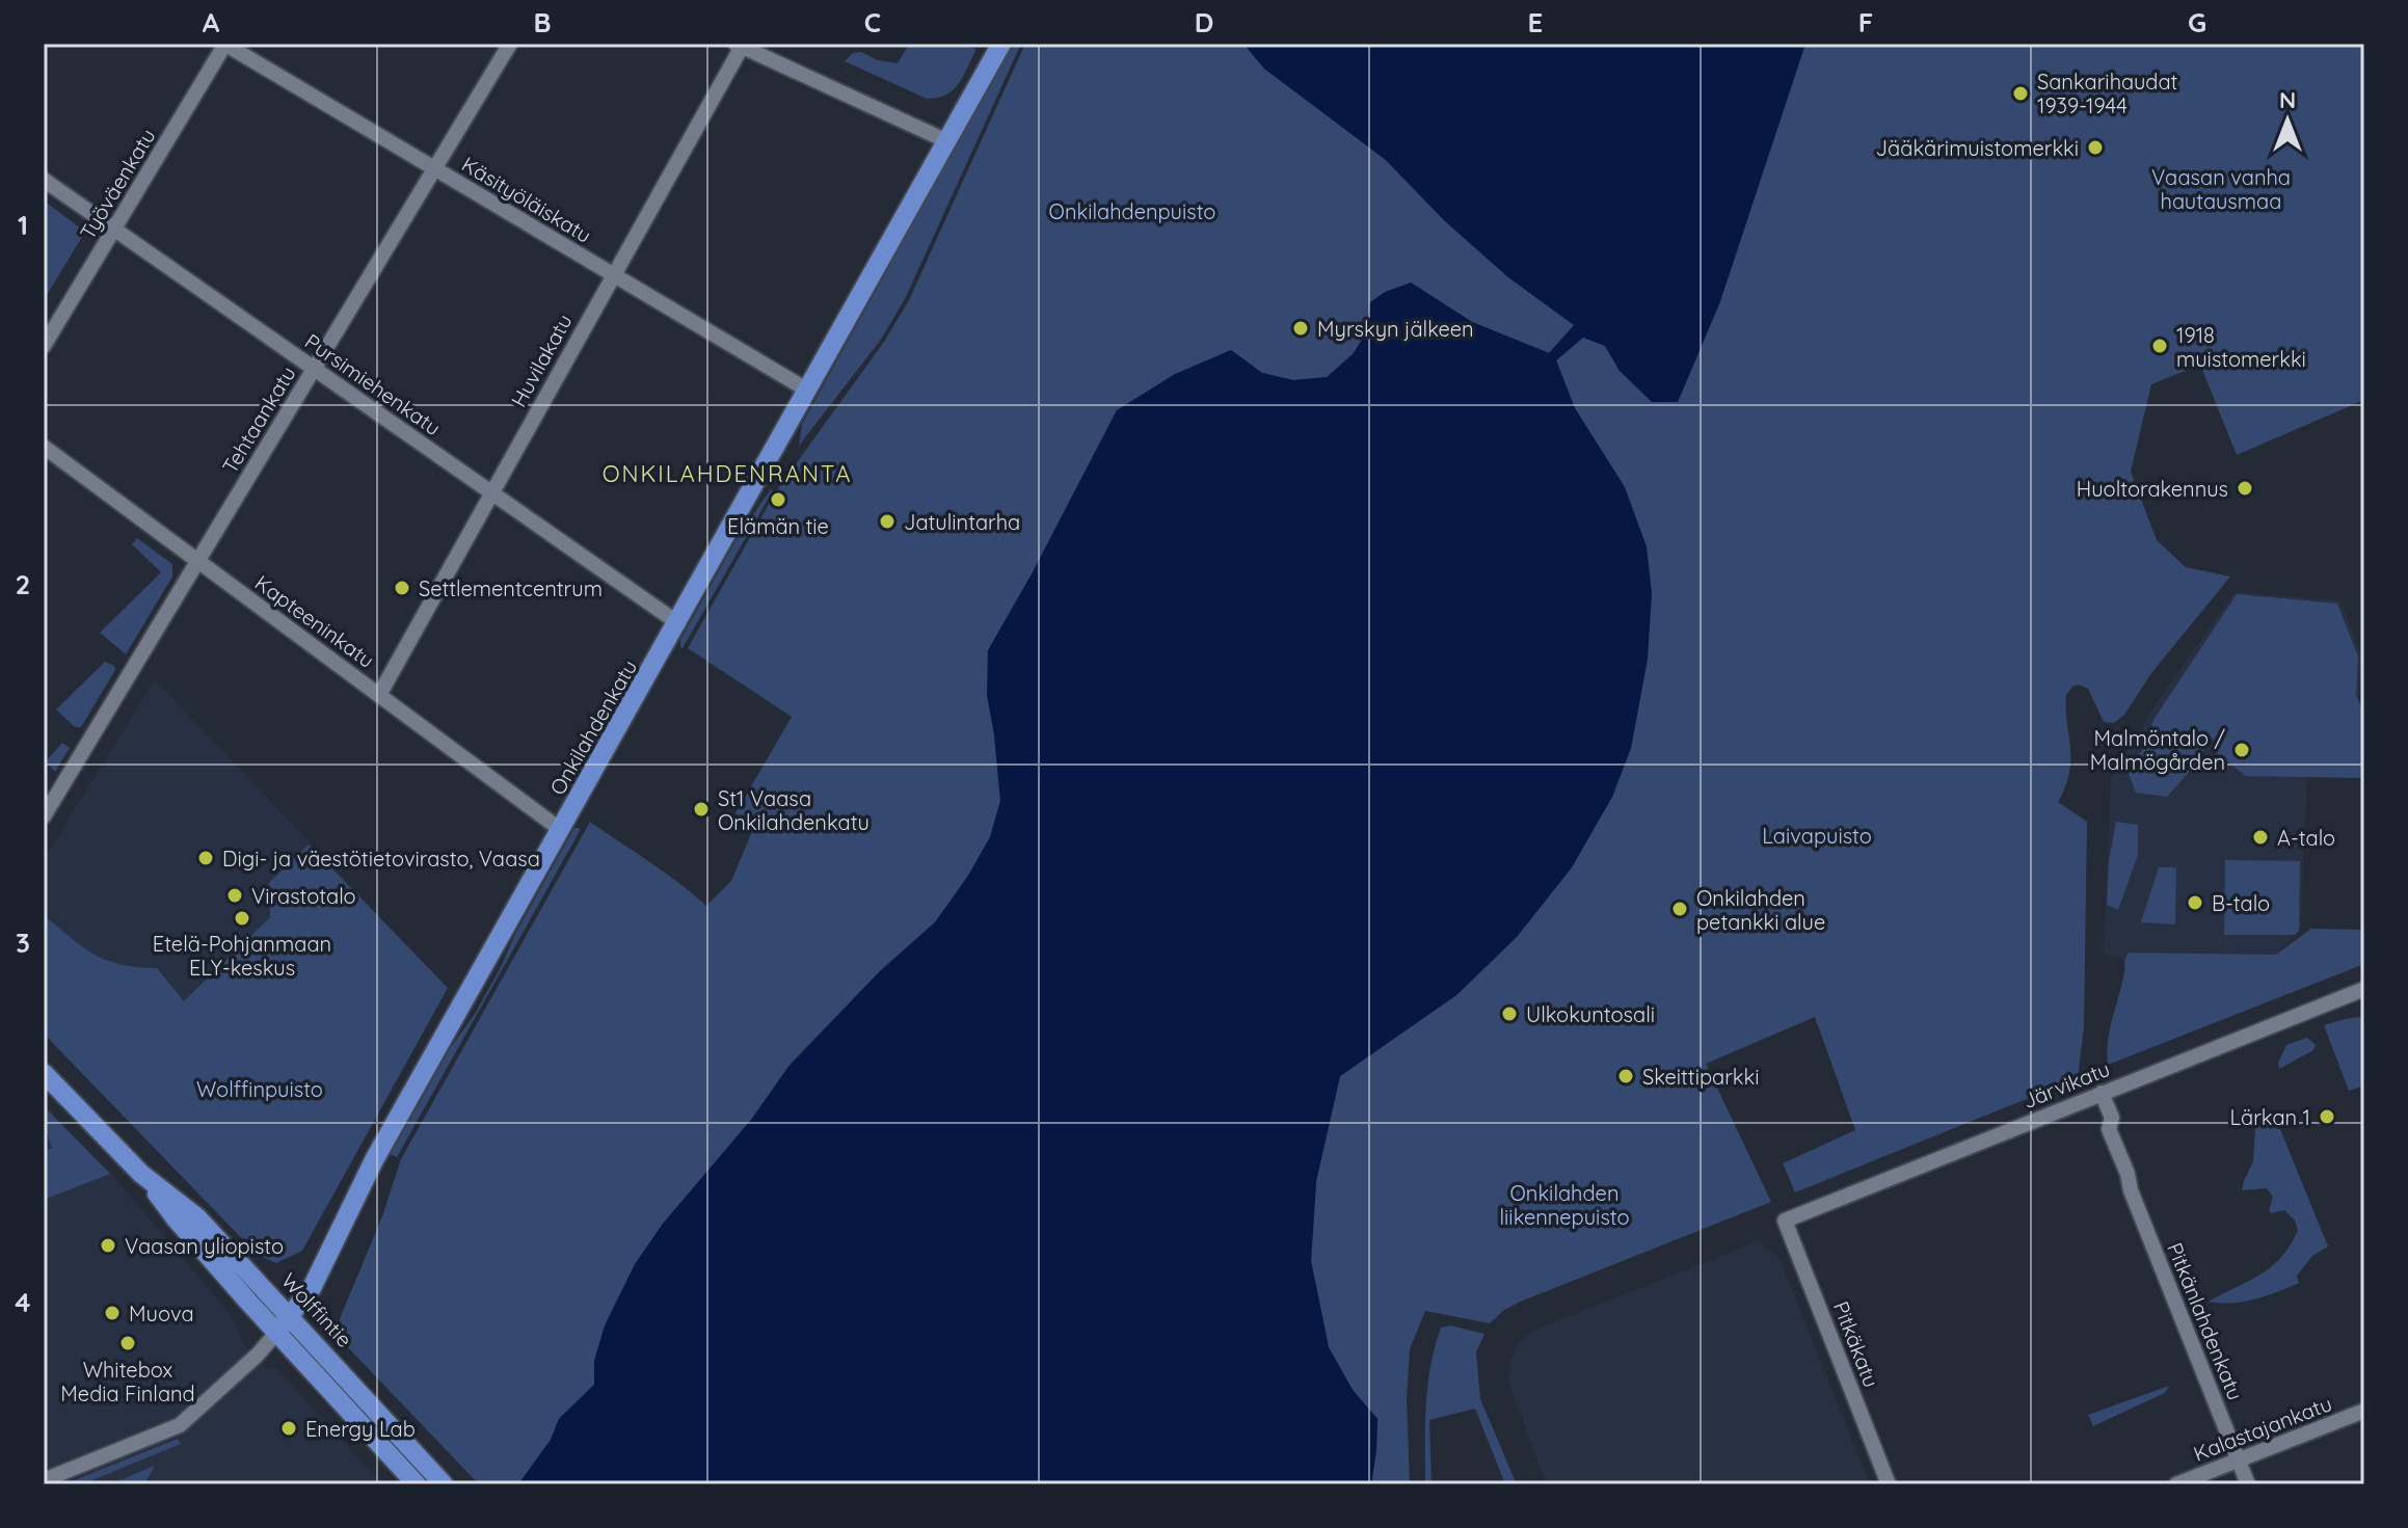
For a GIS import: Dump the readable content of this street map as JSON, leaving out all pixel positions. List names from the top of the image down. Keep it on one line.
{"streets":{"main road":["Onkilahdenkatu","Wolffintie"],"street":["Työväenkatu","Käsityöläiskatu","Huvilakatu","Pursimiehenkatu","Tehtaankatu","Kapteeninkatu","Järvikatu","Pitkänlahdenkatu","Pitkäkatu","Kalastajankatu"]},"crossings":[["Työväenkatu","Käsityöläiskatu"],["Työväenkatu","Pursimiehenkatu"],["Käsityöläiskatu","Huvilakatu"],["Käsityöläiskatu","Tehtaankatu"],["Käsityöläiskatu","Onkilahdenkatu"],["Huvilakatu","Pursimiehenkatu"],["Huvilakatu","Kapteeninkatu"],["Pursimiehenkatu","Tehtaankatu"],["Pursimiehenkatu","Onkilahdenkatu"],["Tehtaankatu","Kapteeninkatu"],["Kapteeninkatu","Onkilahdenkatu"],["Onkilahdenkatu","Wolffintie"],["Järvikatu","Pitkänlahdenkatu"],["Järvikatu","Pitkäkatu"],["Pitkänlahdenkatu","Kalastajankatu"]],"districts":["ONKILAHDENRANTA"],"parks":["Vaasan vanha hautausmaa","Onkilahdenpuisto","Laivapuisto","Wolffinpuisto","Onkilahden liikennepuisto"],"places":["Sankarihaudat 1939-1944","Jääkärimuistomerkki","Myrskyn jälkeen","1918 muistomerkki","Huoltorakennus","Elämän tie","Jatulintarha","Settlementcentrum","Malmöntalo / Malmögården","St1 Vaasa Onkilahdenkatu","A-talo","Digi- ja väestötietovirasto, Vaasa","Virastotalo","B-talo","Onkilahden petankki alue","Etelä-Pohjanmaan ELY-keskus","Ulkokuntosali","Skeittiparkki","Lärkan 1","Vaasan yliopisto","Muova","Whitebox Media Finland","Energy Lab"],"north":"top","grid":{"columns":["A","B","C","D","E","F","G"],"rows":["1","2","3","4"]}}
